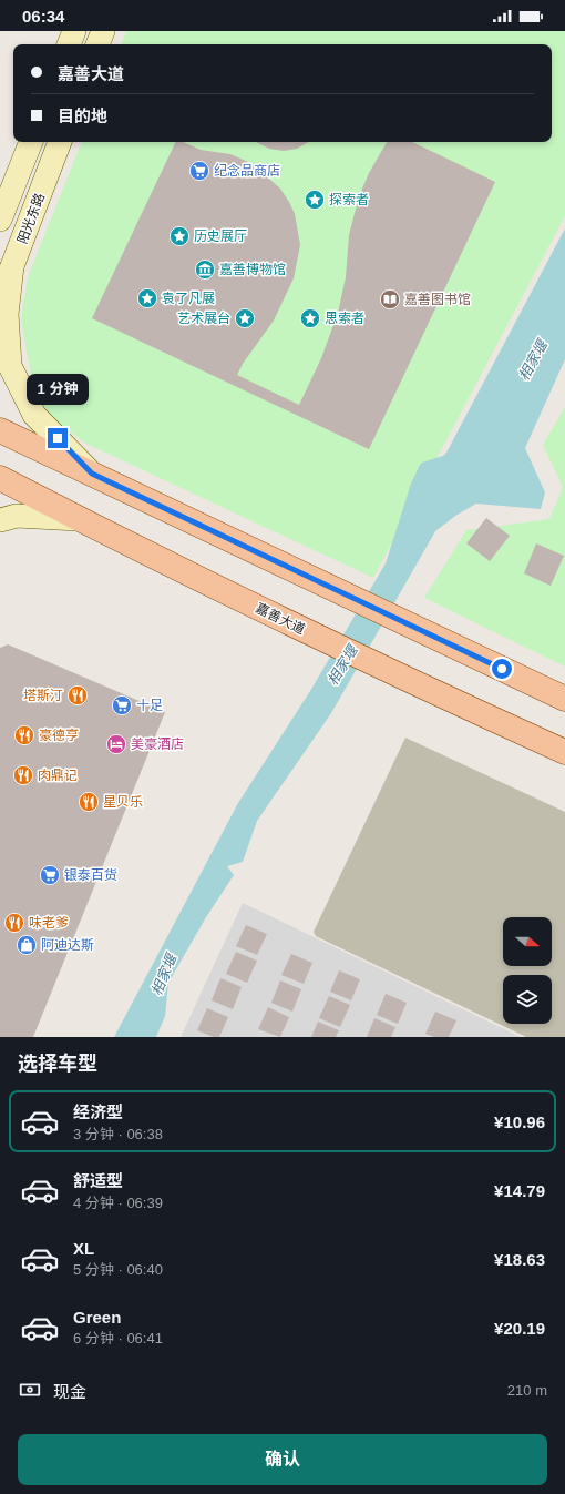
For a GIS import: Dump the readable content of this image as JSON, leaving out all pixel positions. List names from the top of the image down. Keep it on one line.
{"streets":{"main road":["阳光东路","嘉善大道"]},"water":["相家堰"],"places":{"supermarket":["纪念品商店","十足","银泰百货"],"place":["探索者","历史展厅","袁了凡展","艺术展台","思索者"],"museum":["嘉善博物馆"],"library":["嘉善图书馆"],"restaurant":["塔斯汀","豪德亨","肉鼎记","星贝乐","味老爹"],"hotel":["美豪酒店"],"shop":["阿迪达斯"]},"north":"right","page":{"status":"06:34","banner":["嘉善大道","目的地"],"bubble":"1 分钟","heading":"选择车型","list":[{"name":"经济型","note":"3 分钟 · 06:38","value":"¥10.96"},{"name":"舒适型","note":"4 分钟 · 06:39","value":"¥14.79"},{"name":"XL","note":"5 分钟 · 06:40","value":"¥18.63"},{"name":"Green","note":"6 分钟 · 06:41","value":"¥20.19"}],"pay":["现金","210 m"],"buttons":"确认"}}
